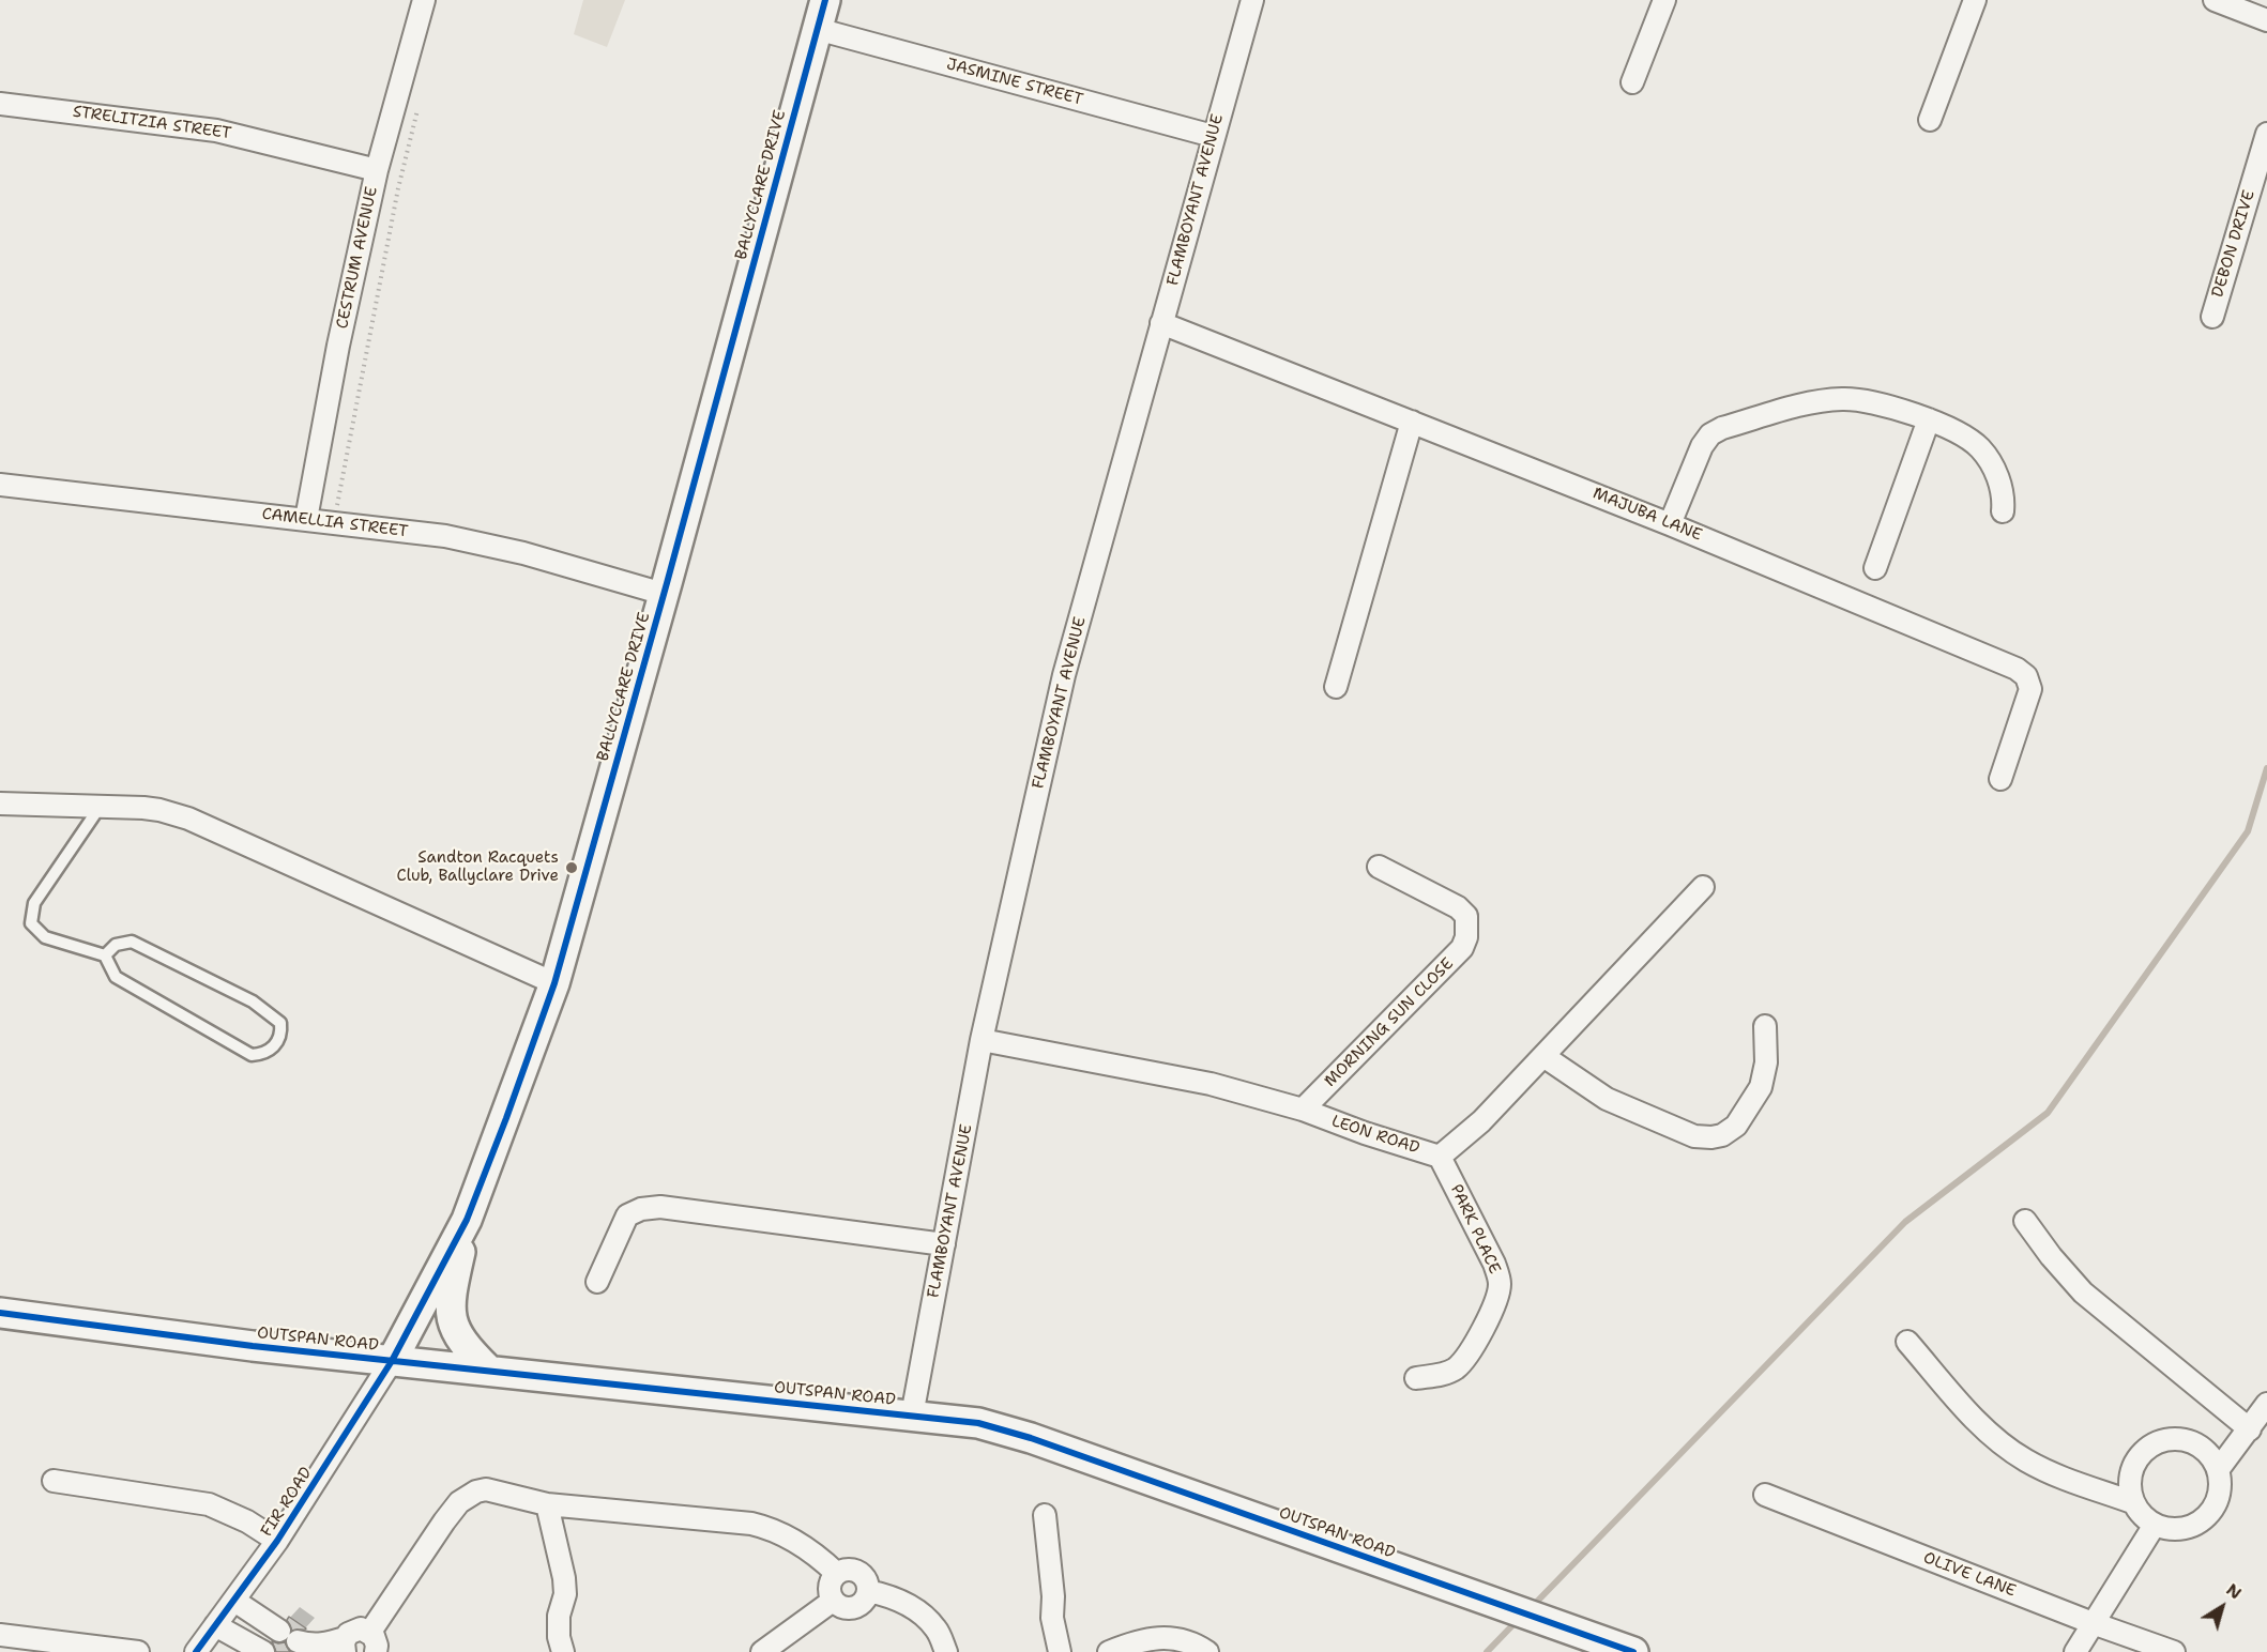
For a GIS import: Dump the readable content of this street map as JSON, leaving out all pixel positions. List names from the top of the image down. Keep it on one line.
{"streets":{"street":["JASMINE STREET","STRELITZIA STREET","BALLYCLARE DRIVE","FLAMBOYANT AVENUE","DEBON DRIVE","CESTRUM AVENUE","MAJUBA LANE","CAMELLIA STREET","MORNING SUN CLOSE","LEON ROAD","PARK PLACE","OUTSPAN ROAD","FIR ROAD","OLIVE LANE"]},"crossings":[["JASMINE STREET","BALLYCLARE DRIVE"],["JASMINE STREET","FLAMBOYANT AVENUE"],["STRELITZIA STREET","CESTRUM AVENUE"],["BALLYCLARE DRIVE","CAMELLIA STREET"],["BALLYCLARE DRIVE","OUTSPAN ROAD"],["BALLYCLARE DRIVE","FIR ROAD"],["FLAMBOYANT AVENUE","MAJUBA LANE"],["FLAMBOYANT AVENUE","LEON ROAD"],["FLAMBOYANT AVENUE","OUTSPAN ROAD"],["CESTRUM AVENUE","CAMELLIA STREET"],["MORNING SUN CLOSE","LEON ROAD"],["LEON ROAD","PARK PLACE"],["OUTSPAN ROAD","FIR ROAD"]],"places":["Sandton Racquets Club, Ballyclare Drive"],"north":"top right"}
